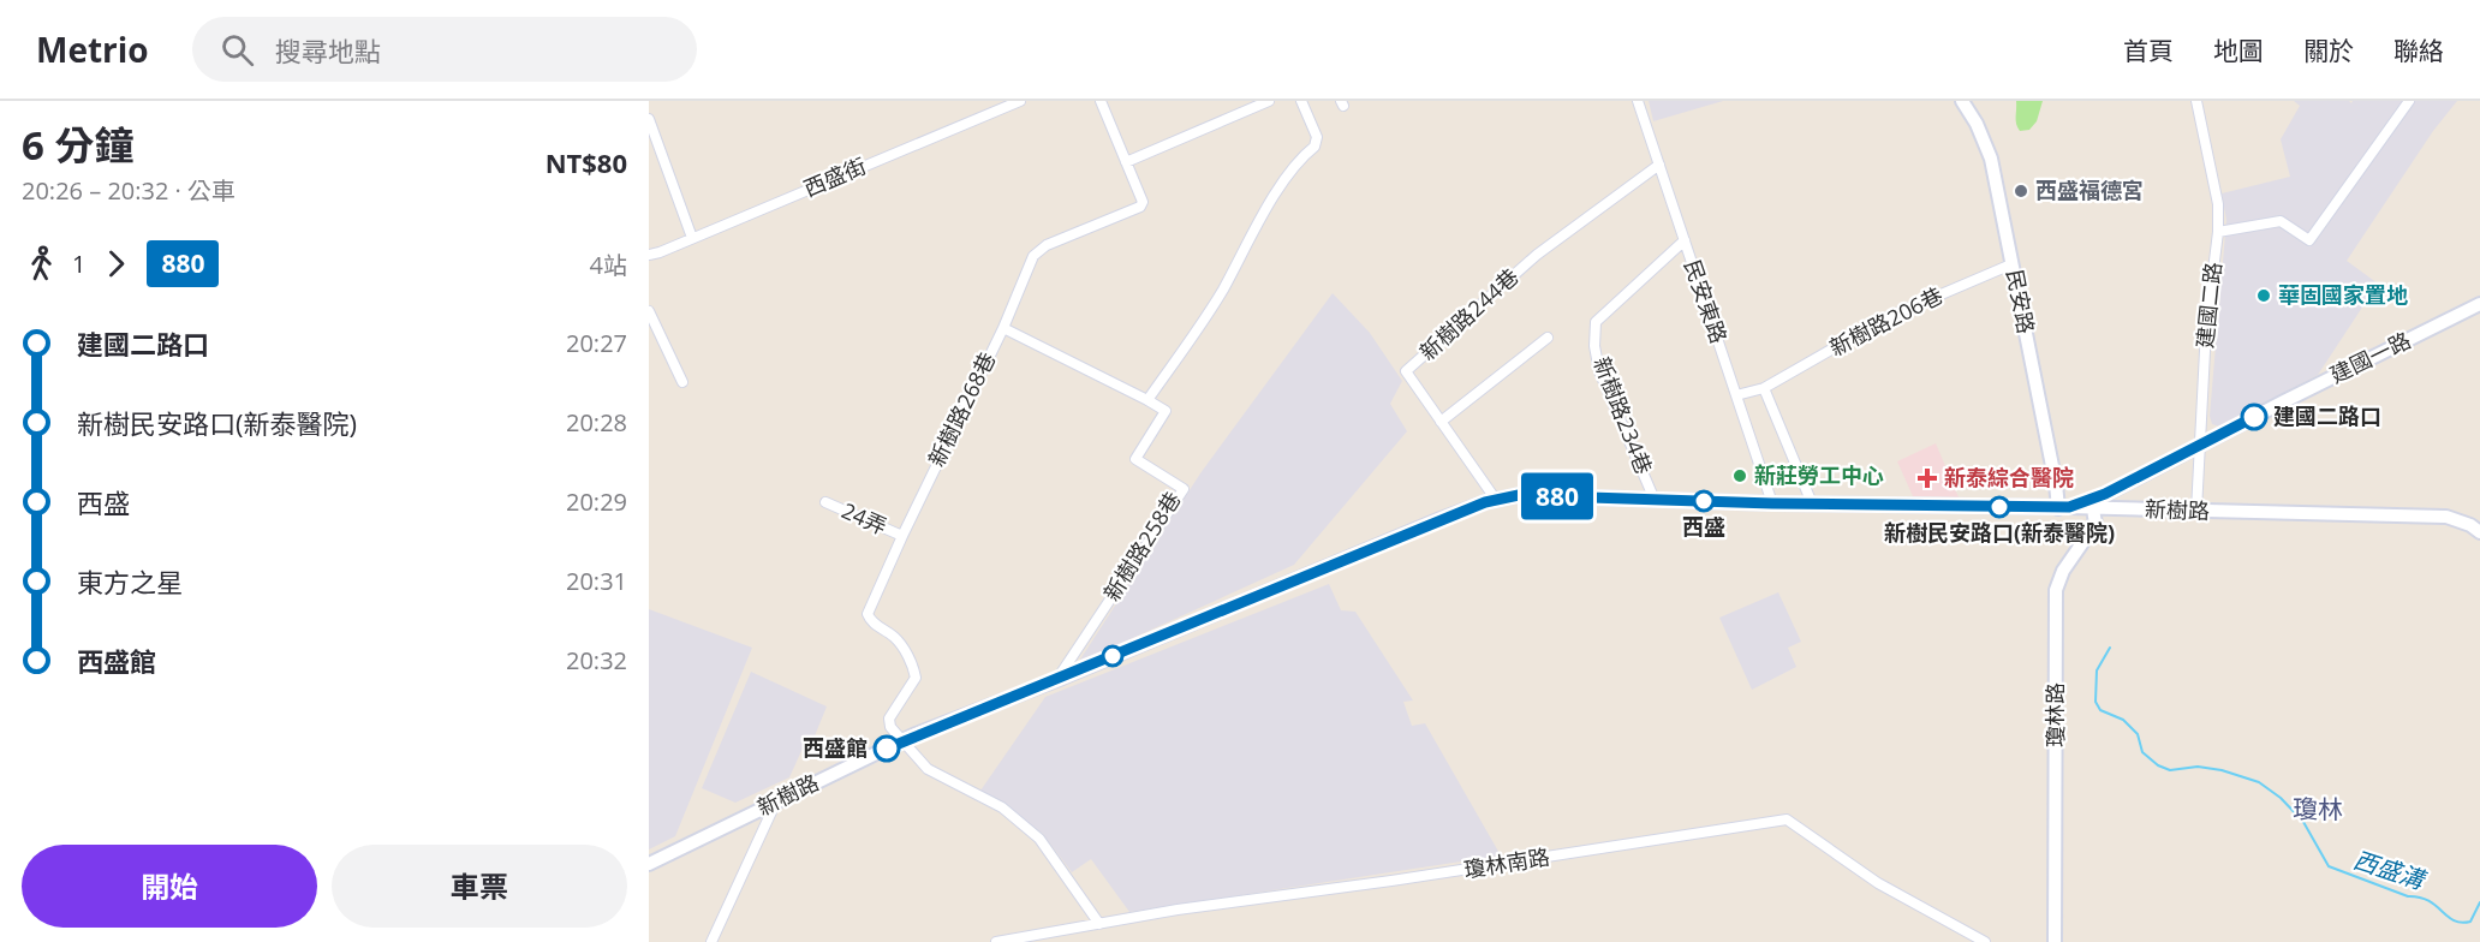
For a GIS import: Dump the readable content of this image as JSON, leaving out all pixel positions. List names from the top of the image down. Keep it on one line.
{"streets":{"main road":["民安路","建國一路","新樹路","瓊林路"],"street":["西盛街","民安東路","建國二路","新樹路244巷","新樹路206巷","新樹路268巷","新樹路234巷","24弄","新樹路258巷","瓊林南路"]},"crossings":[["民安東路","新樹路244巷"],["民安東路","新樹路206巷"],["民安東路","新樹路234巷"],["民安東路","新樹路"],["民安路","新樹路206巷"],["民安路","建國一路"],["民安路","新樹路"],["建國二路","建國一路"],["建國二路","新樹路"],["新樹路244巷","新樹路"],["建國一路","新樹路"],["建國一路","瓊林路"],["新樹路268巷","新樹路"],["新樹路268巷","24弄"],["新樹路268巷","新樹路258巷"],["新樹路234巷","新樹路"],["新樹路","新樹路258巷"],["新樹路","瓊林路"]],"districts":["瓊林"],"water":["西盛溝"],"places":{"other":["西盛福德宮","華固國家置地","建國二路口","新莊勞工中心","西盛","新樹民安路口(新泰醫院)","西盛館"],"health":["新泰綜合醫院"]},"lines":["bus line 880"],"page":{"header":"Metrio","search":"搜尋地點","nav":["首頁","地圖","關於","聯絡"],"heading":["6 分鐘","20:26 – 20:32 · 公車","NT$80"],"on_map":"880","legs":["1","880","4站"],"list":[{"name":"建國二路口","value":"20:27"},{"name":"新樹民安路口(新泰醫院)","value":"20:28"},{"name":"西盛","value":"20:29"},{"name":"東方之星","value":"20:31"},{"name":"西盛館","value":"20:32"}],"buttons":["開始","車票"]}}
